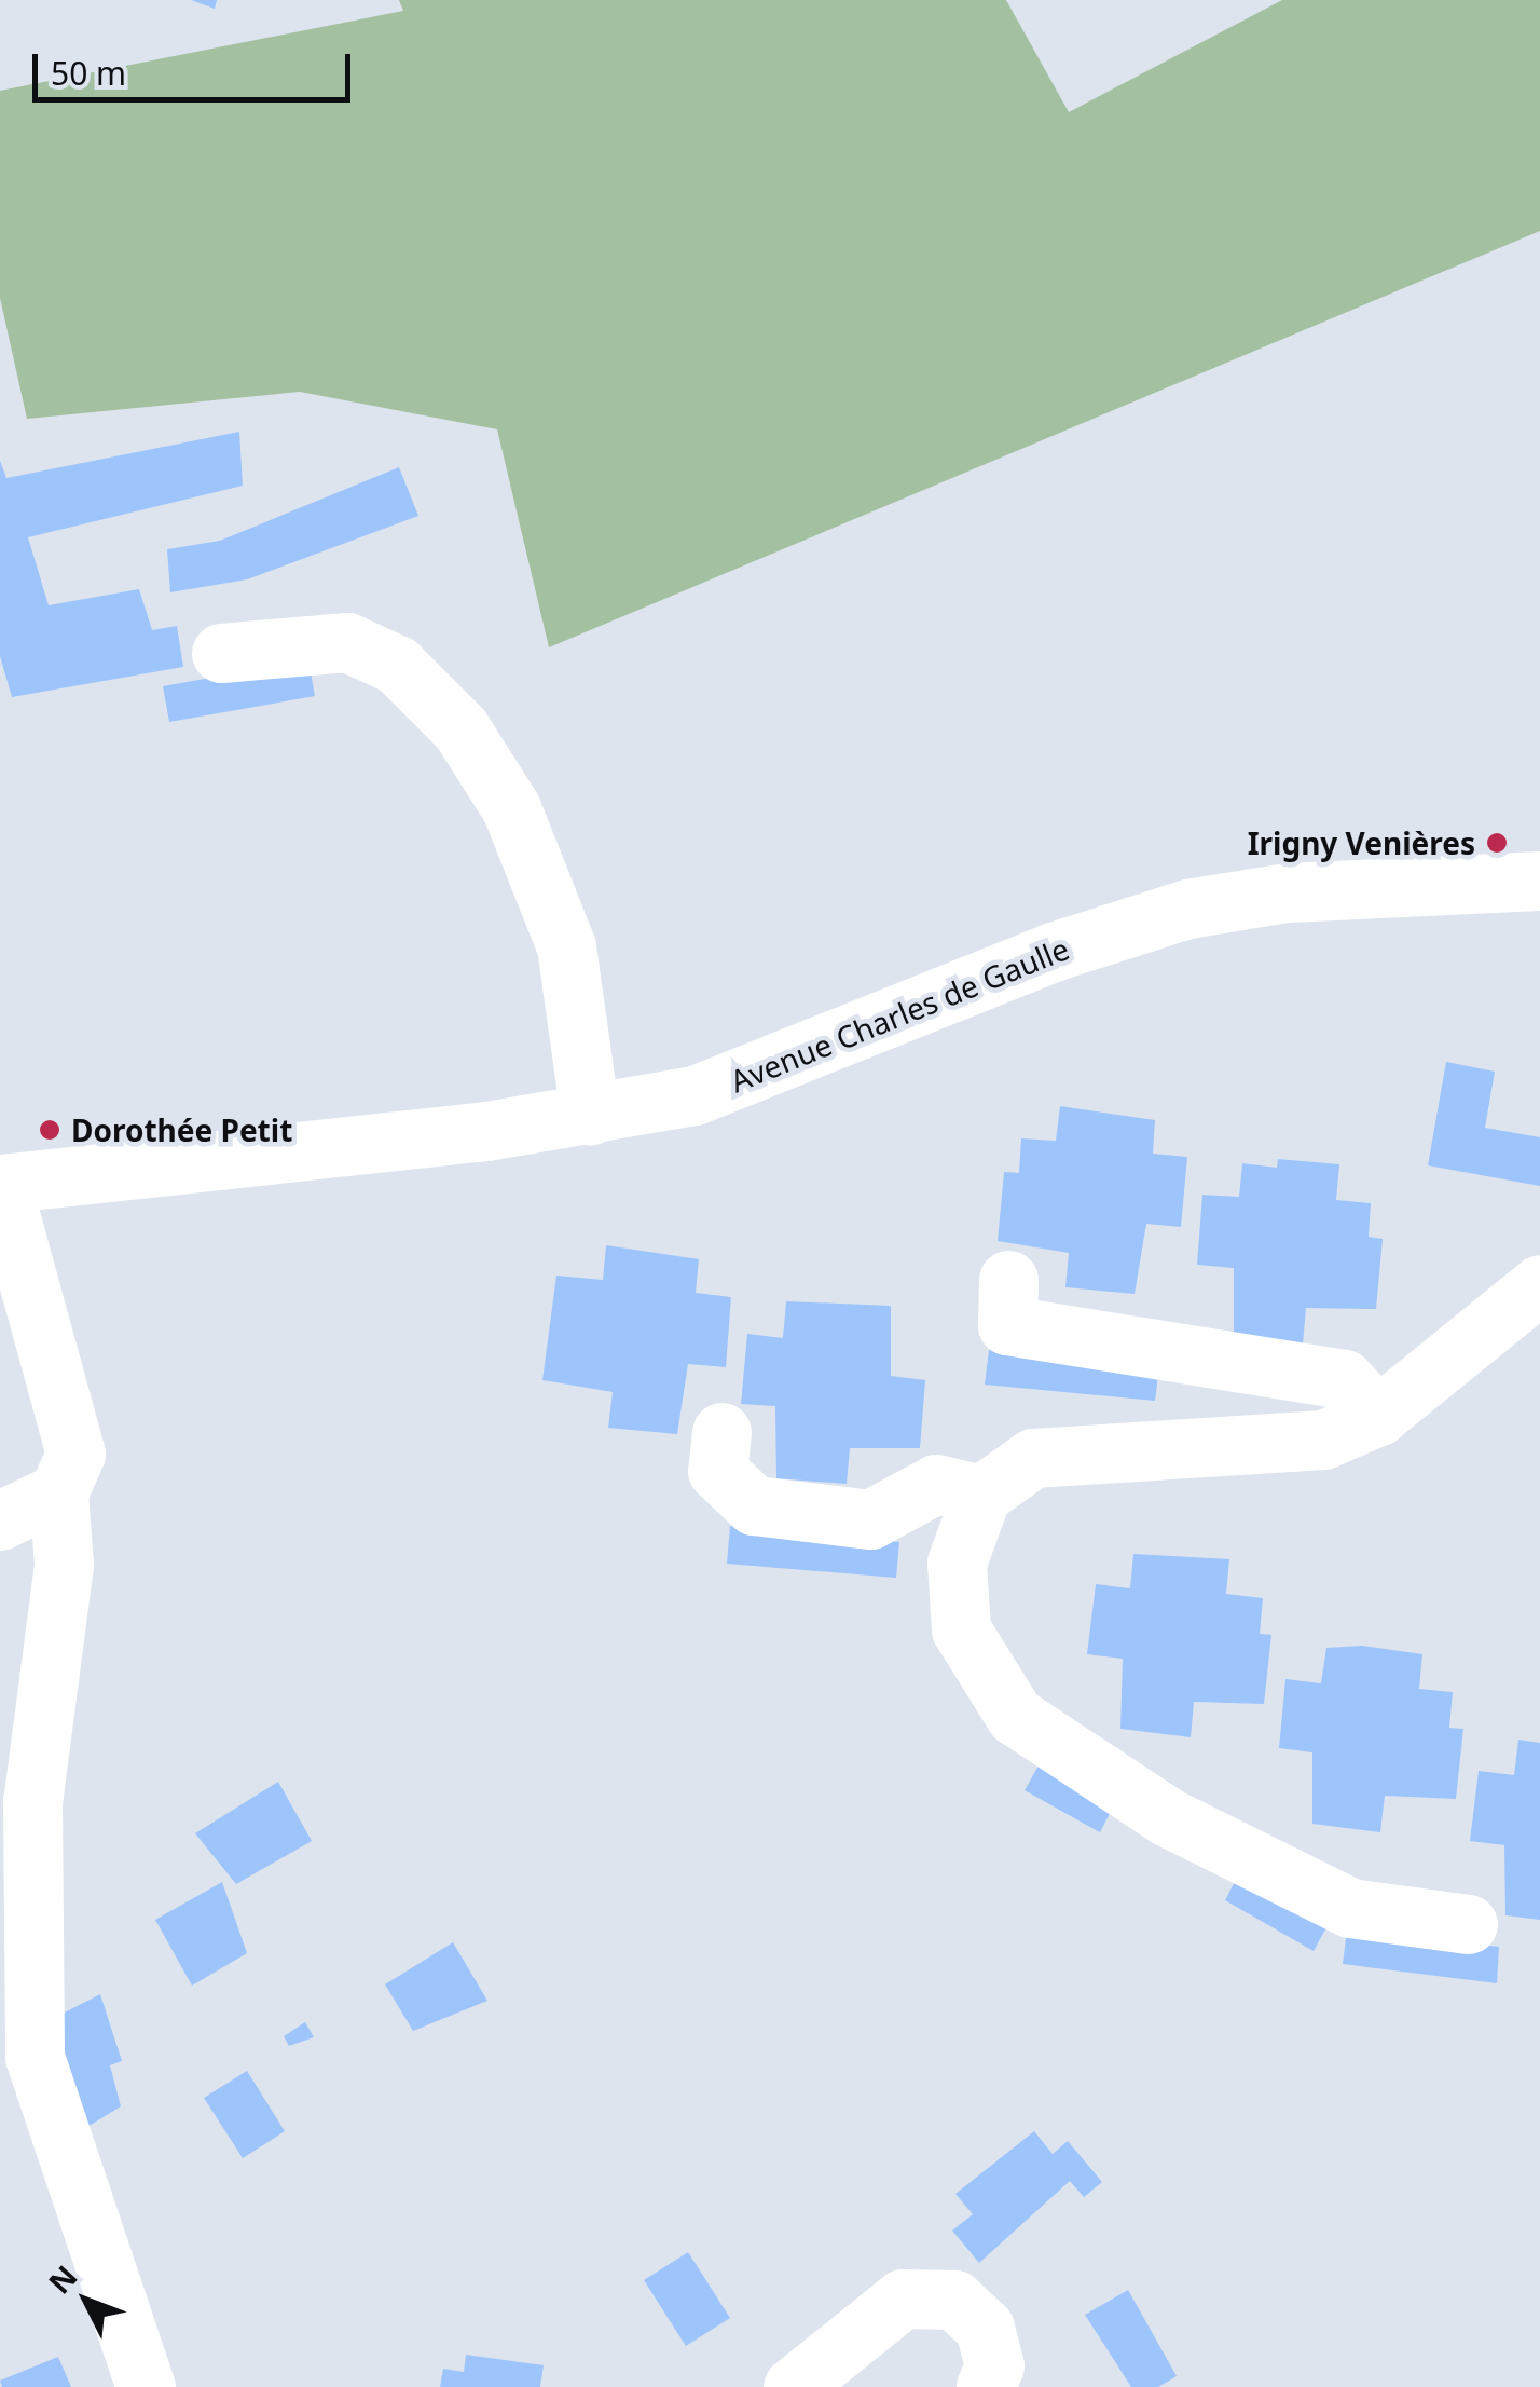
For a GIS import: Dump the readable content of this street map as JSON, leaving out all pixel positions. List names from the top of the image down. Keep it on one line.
{"streets":{"street":["Avenue Charles de Gaulle"]},"places":["Irigny Venières","Dorothée Petit"],"scale_bar":"50 m","north":"top left"}
